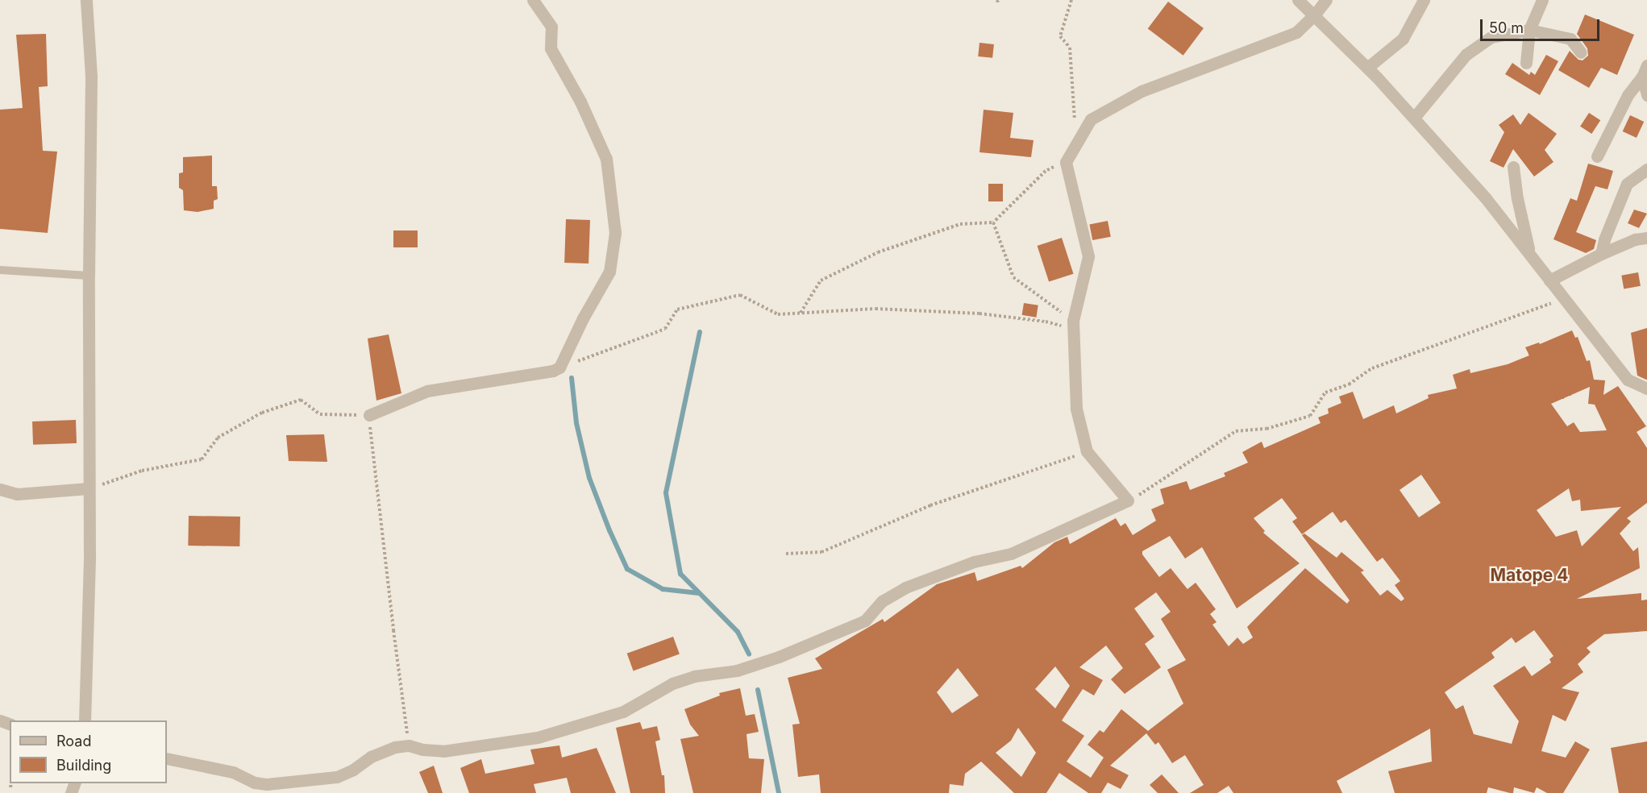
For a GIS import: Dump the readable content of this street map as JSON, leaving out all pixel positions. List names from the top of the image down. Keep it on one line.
{"districts":["Matope 4"],"legend":["Road","Building"],"scale_bar":"50 m"}
